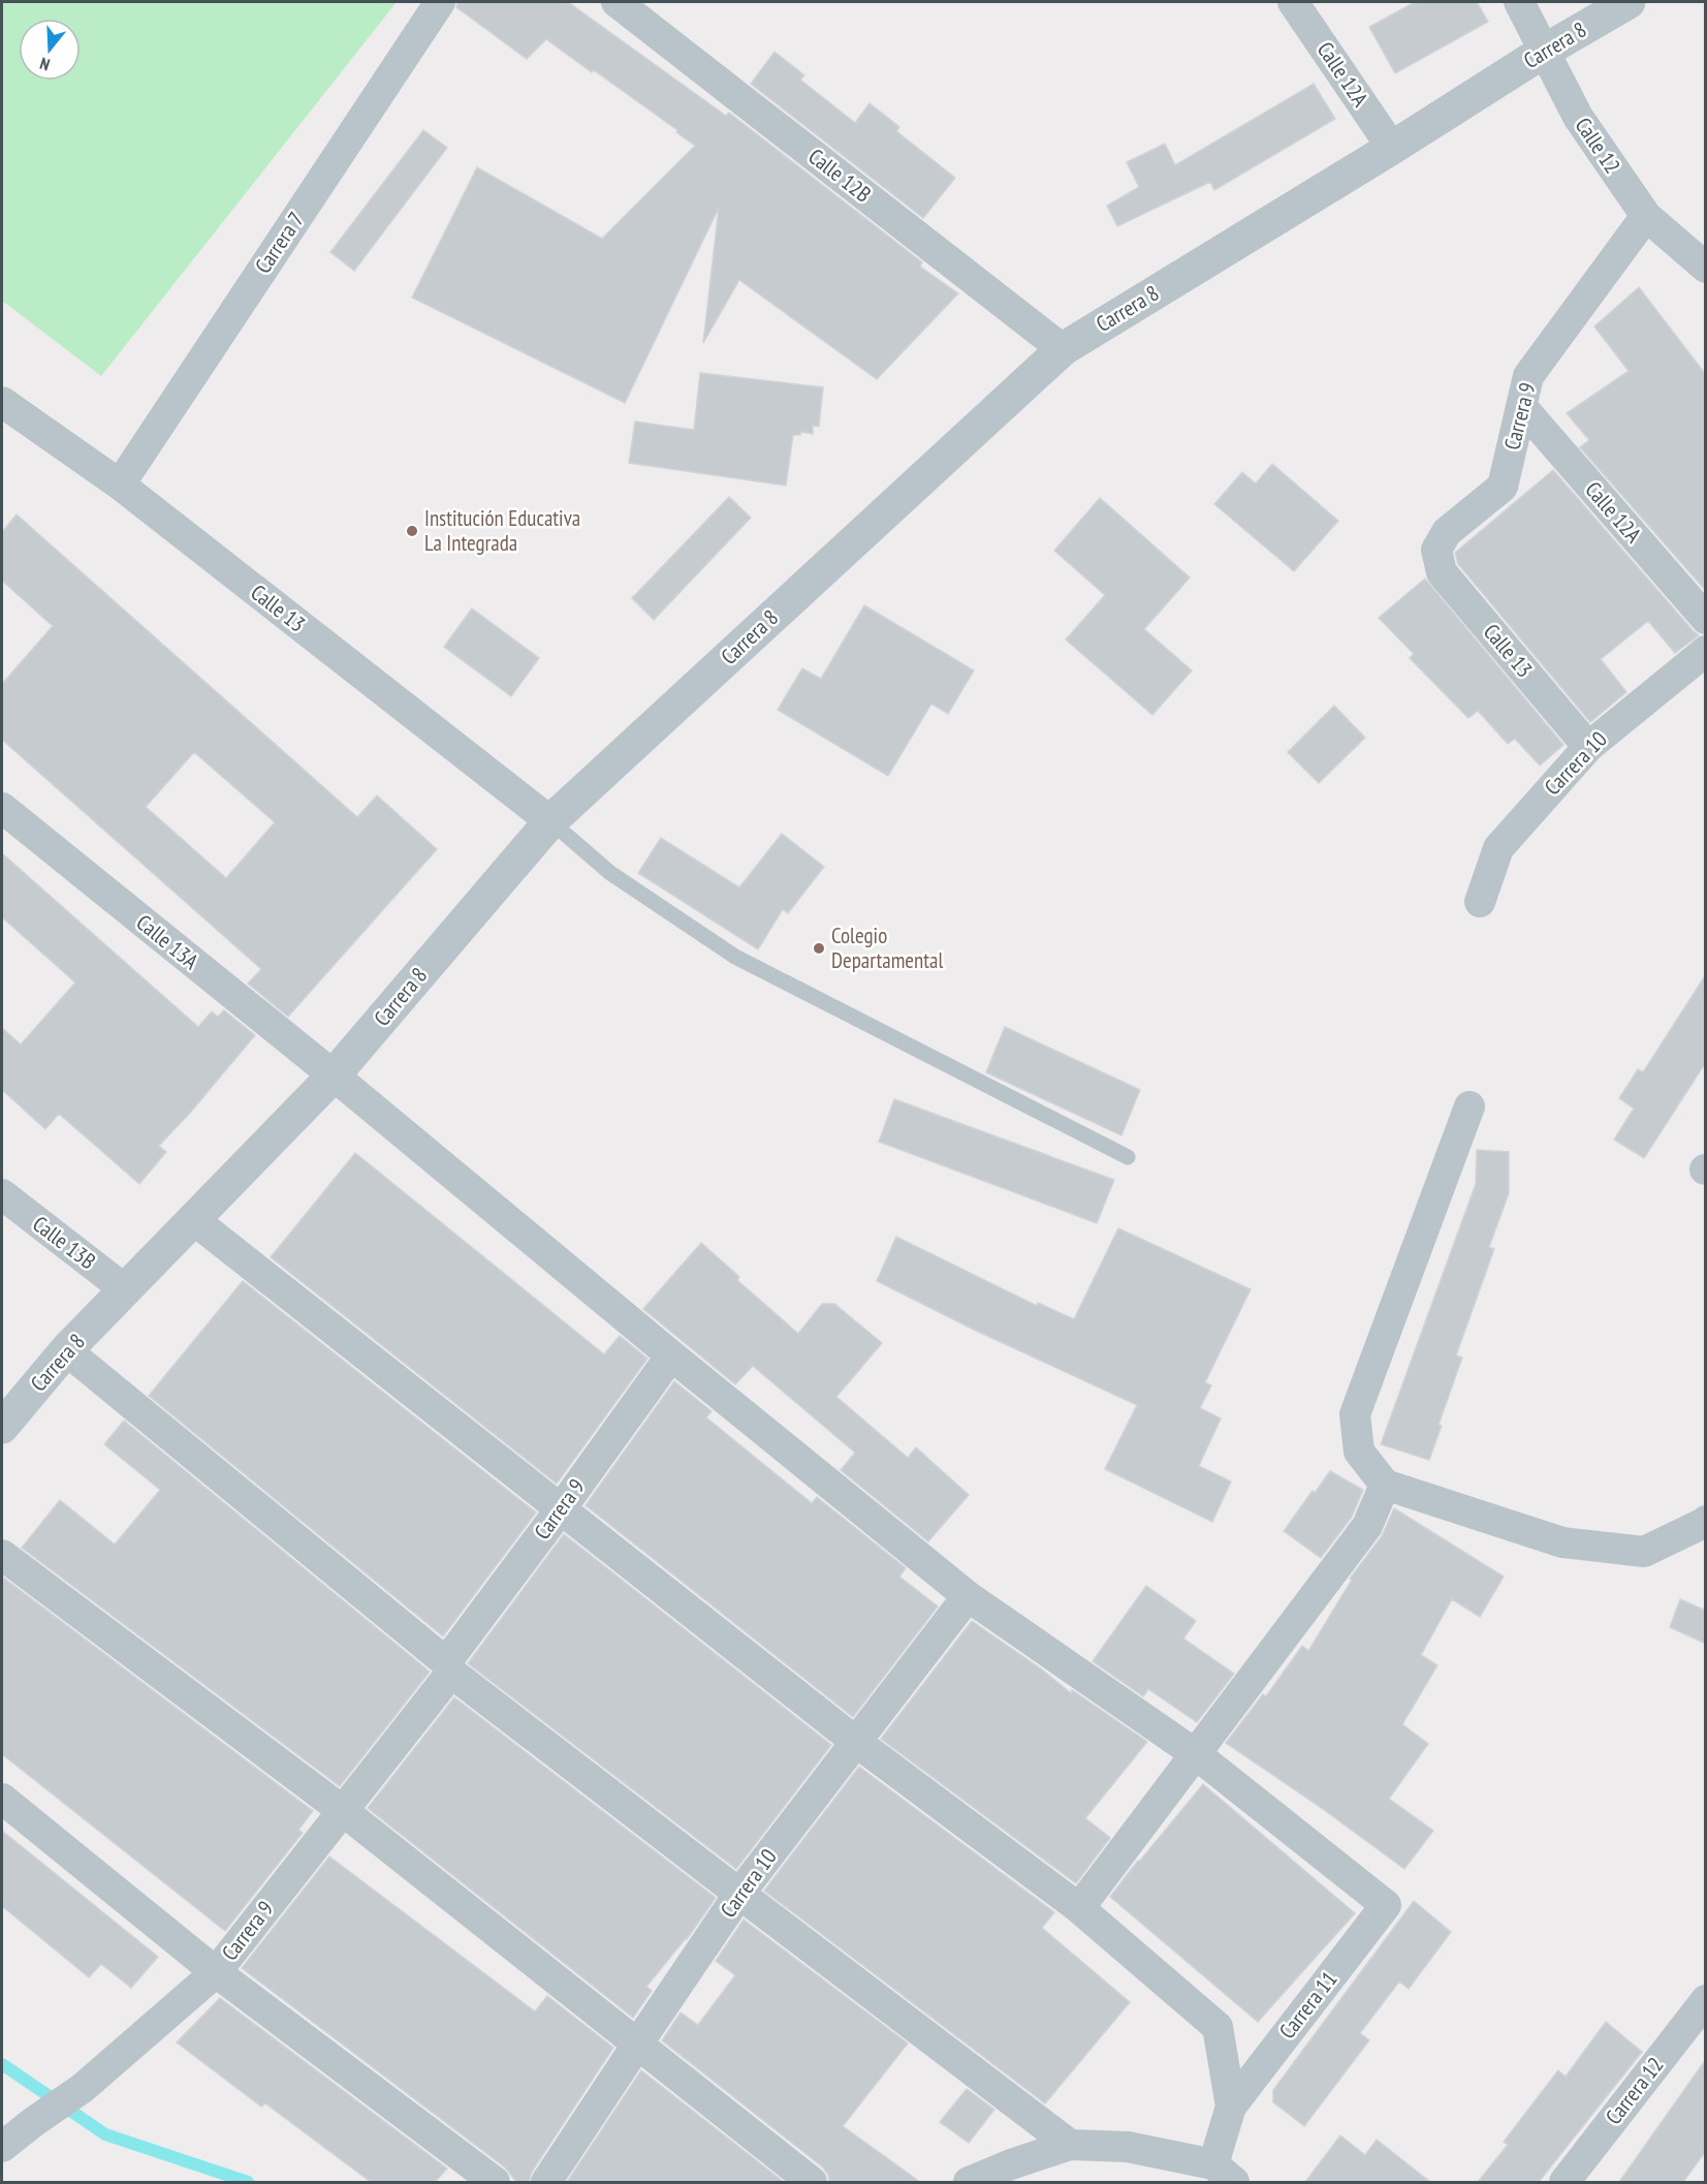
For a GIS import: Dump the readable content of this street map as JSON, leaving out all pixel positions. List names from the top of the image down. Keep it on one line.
{"streets":{"street":["Carrera 8","Calle 12A","Calle 12","Calle 12B","Carrera 7","Carrera 9","Calle 13","Carrera 10","Calle 13A","Calle 13B","Carrera 11","Carrera 12"]},"crossings":[["Carrera 8","Calle 12A"],["Carrera 8","Calle 12"],["Carrera 8","Calle 12B"],["Carrera 8","Calle 13"],["Carrera 8","Calle 13A"],["Carrera 8","Calle 13B"],["Calle 12A","Carrera 9"],["Calle 12","Carrera 9"],["Carrera 7","Calle 13"],["Carrera 9","Calle 13"],["Carrera 9","Calle 13A"],["Calle 13","Carrera 10"],["Carrera 10","Calle 13A"],["Calle 13A","Carrera 11"]],"places":["Institución Educativa La Integrada","Colegio Departamental"],"north":"bottom"}
